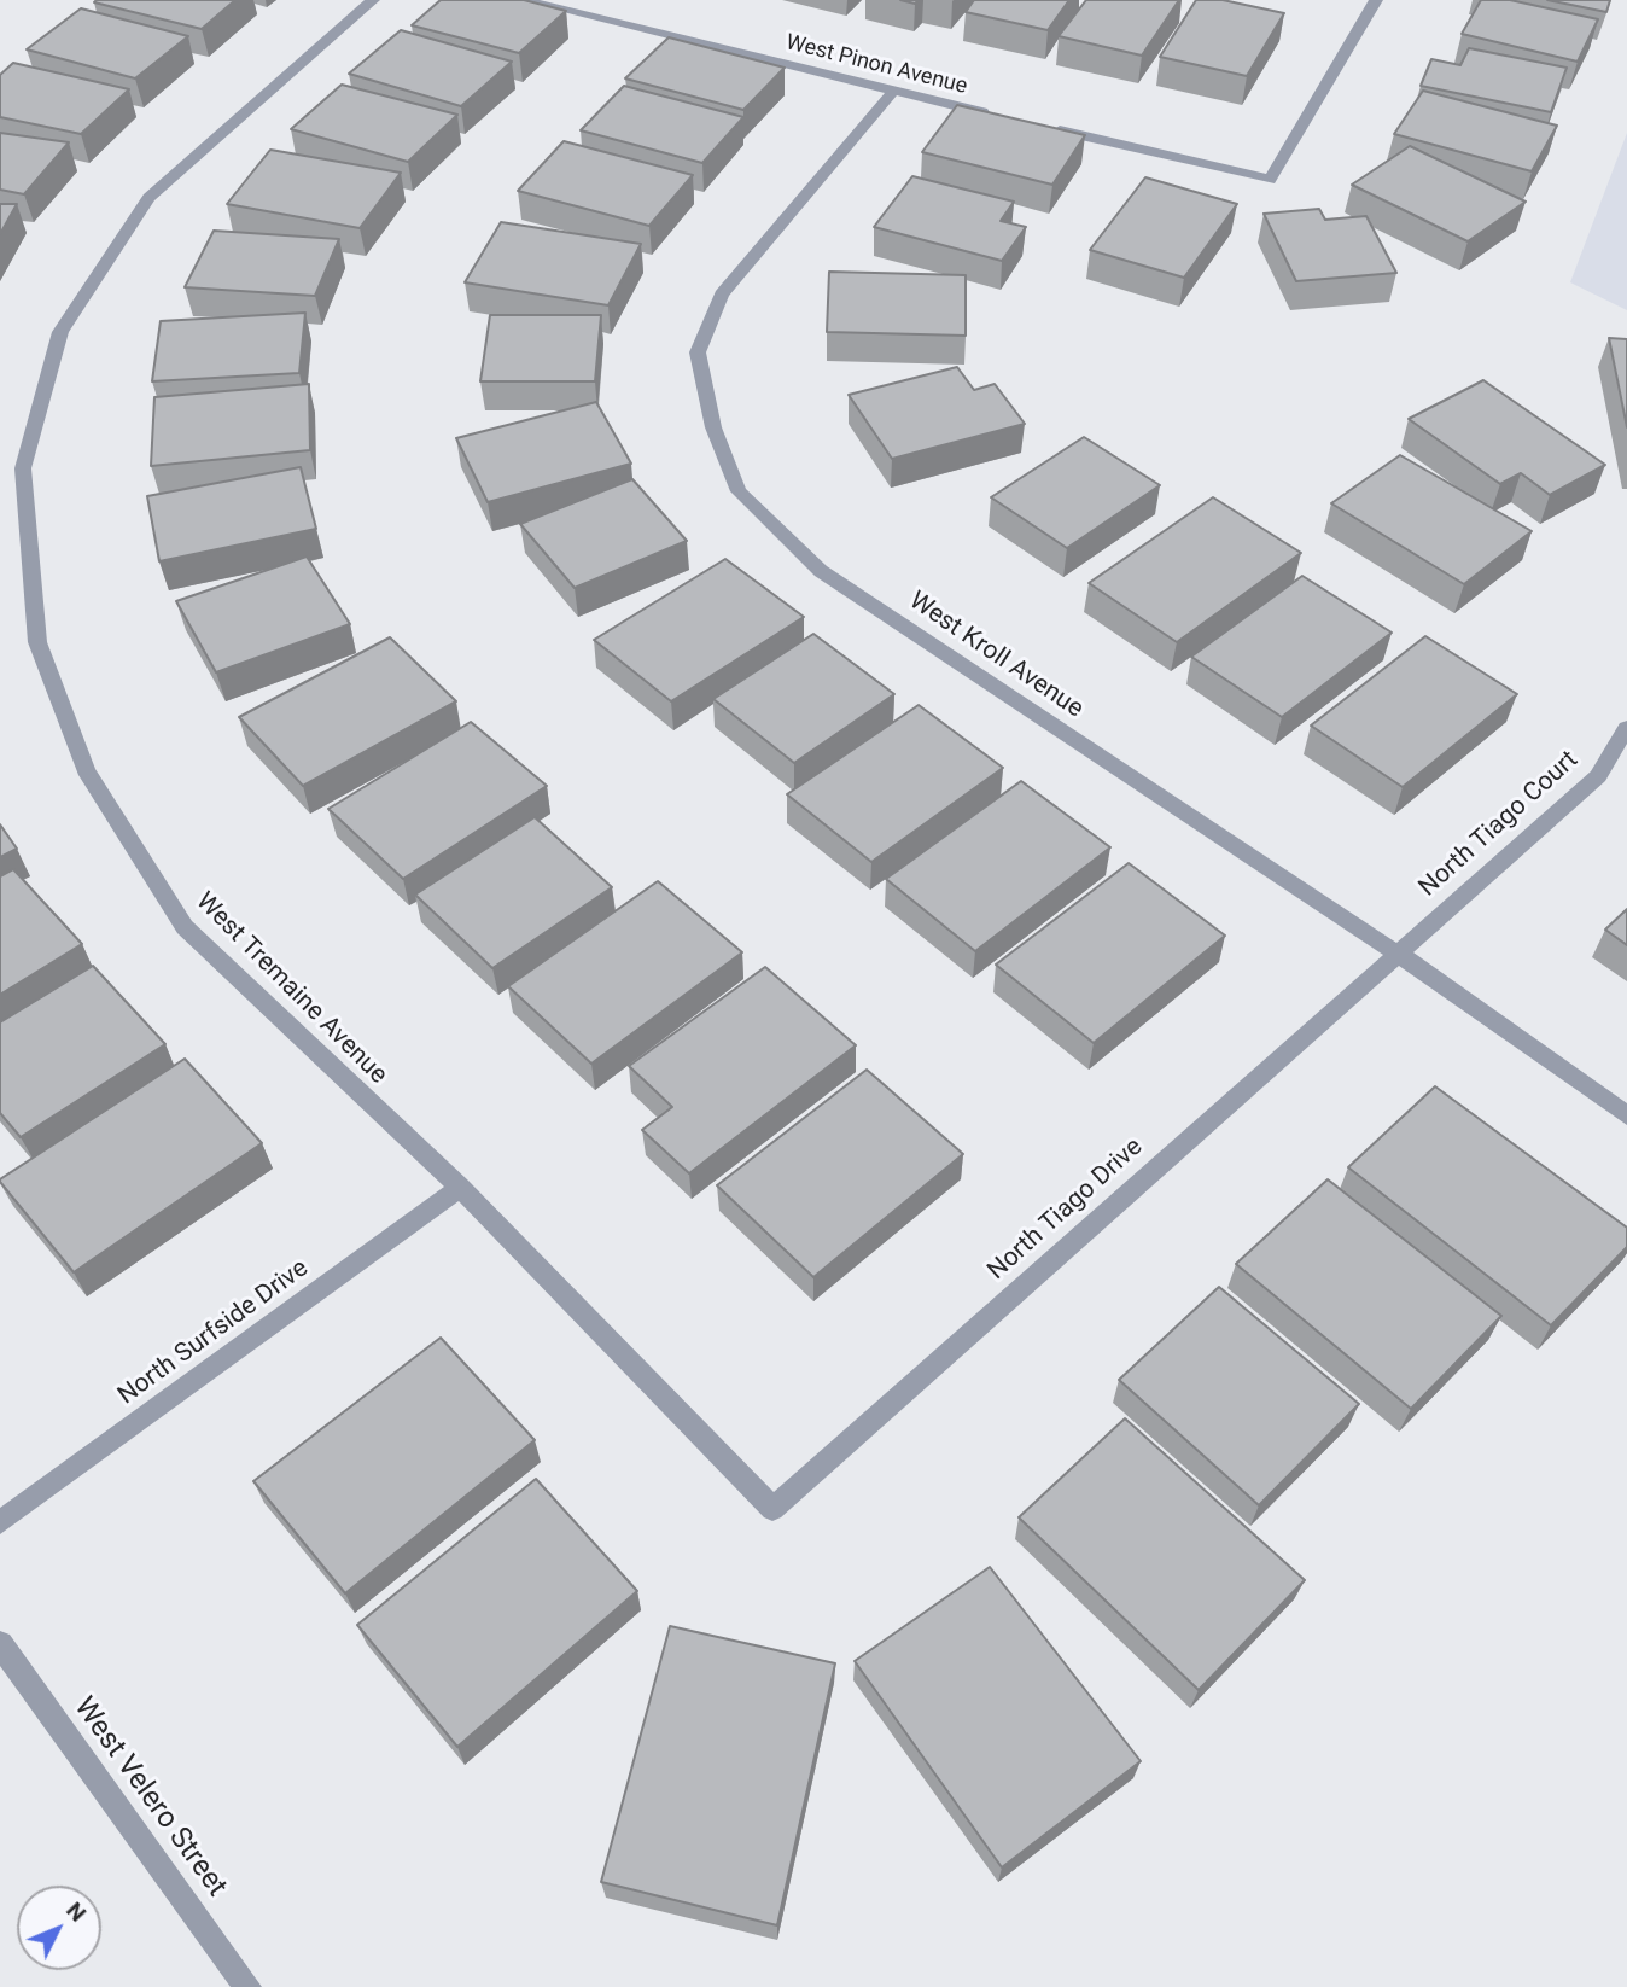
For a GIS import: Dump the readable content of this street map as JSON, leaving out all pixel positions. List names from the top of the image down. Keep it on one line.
{"streets":{"street":["West Pinon Avenue","West Kroll Avenue","North Tiago Court","West Tremaine Avenue","North Tiago Drive","North Surfside Drive","West Velero Street"]},"crossings":[["West Pinon Avenue","West Kroll Avenue"],["West Kroll Avenue","North Tiago Court"],["West Kroll Avenue","North Tiago Drive"],["North Tiago Court","North Tiago Drive"],["West Tremaine Avenue","North Tiago Drive"],["West Tremaine Avenue","North Surfside Drive"]],"north":"top right"}
